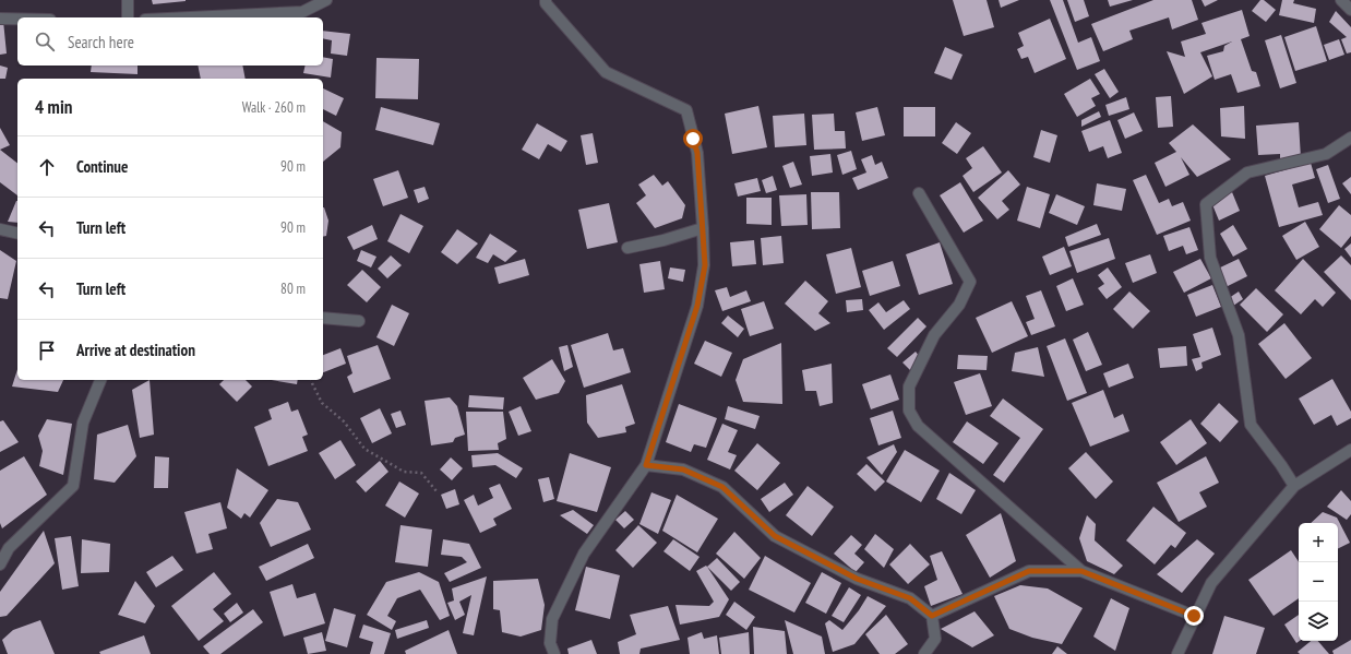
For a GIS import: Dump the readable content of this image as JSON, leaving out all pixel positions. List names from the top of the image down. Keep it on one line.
{"page":{"search":"Search here","heading":["4 min","Walk · 260 m"],"list":[["Continue","90 m"],["Turn left","90 m"],["Turn left","80 m"],"Arrive at destination"],"map_buttons":["+","−"]}}
